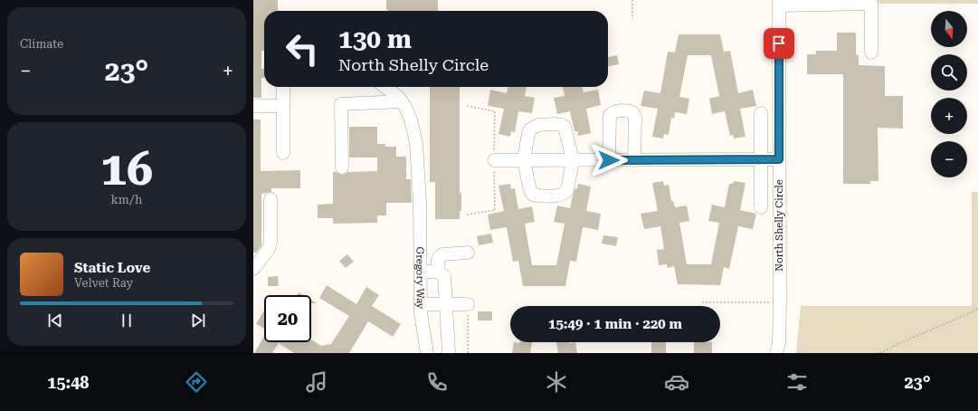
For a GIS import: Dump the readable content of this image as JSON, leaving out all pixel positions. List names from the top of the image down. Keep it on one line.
{"streets":{"street":["North Shelly Circle","Gregory Way"]},"north":"bottom","page":{"tile":["Climate",["16","km/h"]],"map_buttons":["+","−"],"turn":["130 m","North Shelly Circle"],"heat":["−","23°","+"],"song":["Static Love","Velvet Ray"],"limit":"20","trip":"15:49 · 1 min · 220 m","tabs":["15:48","23°"]}}
